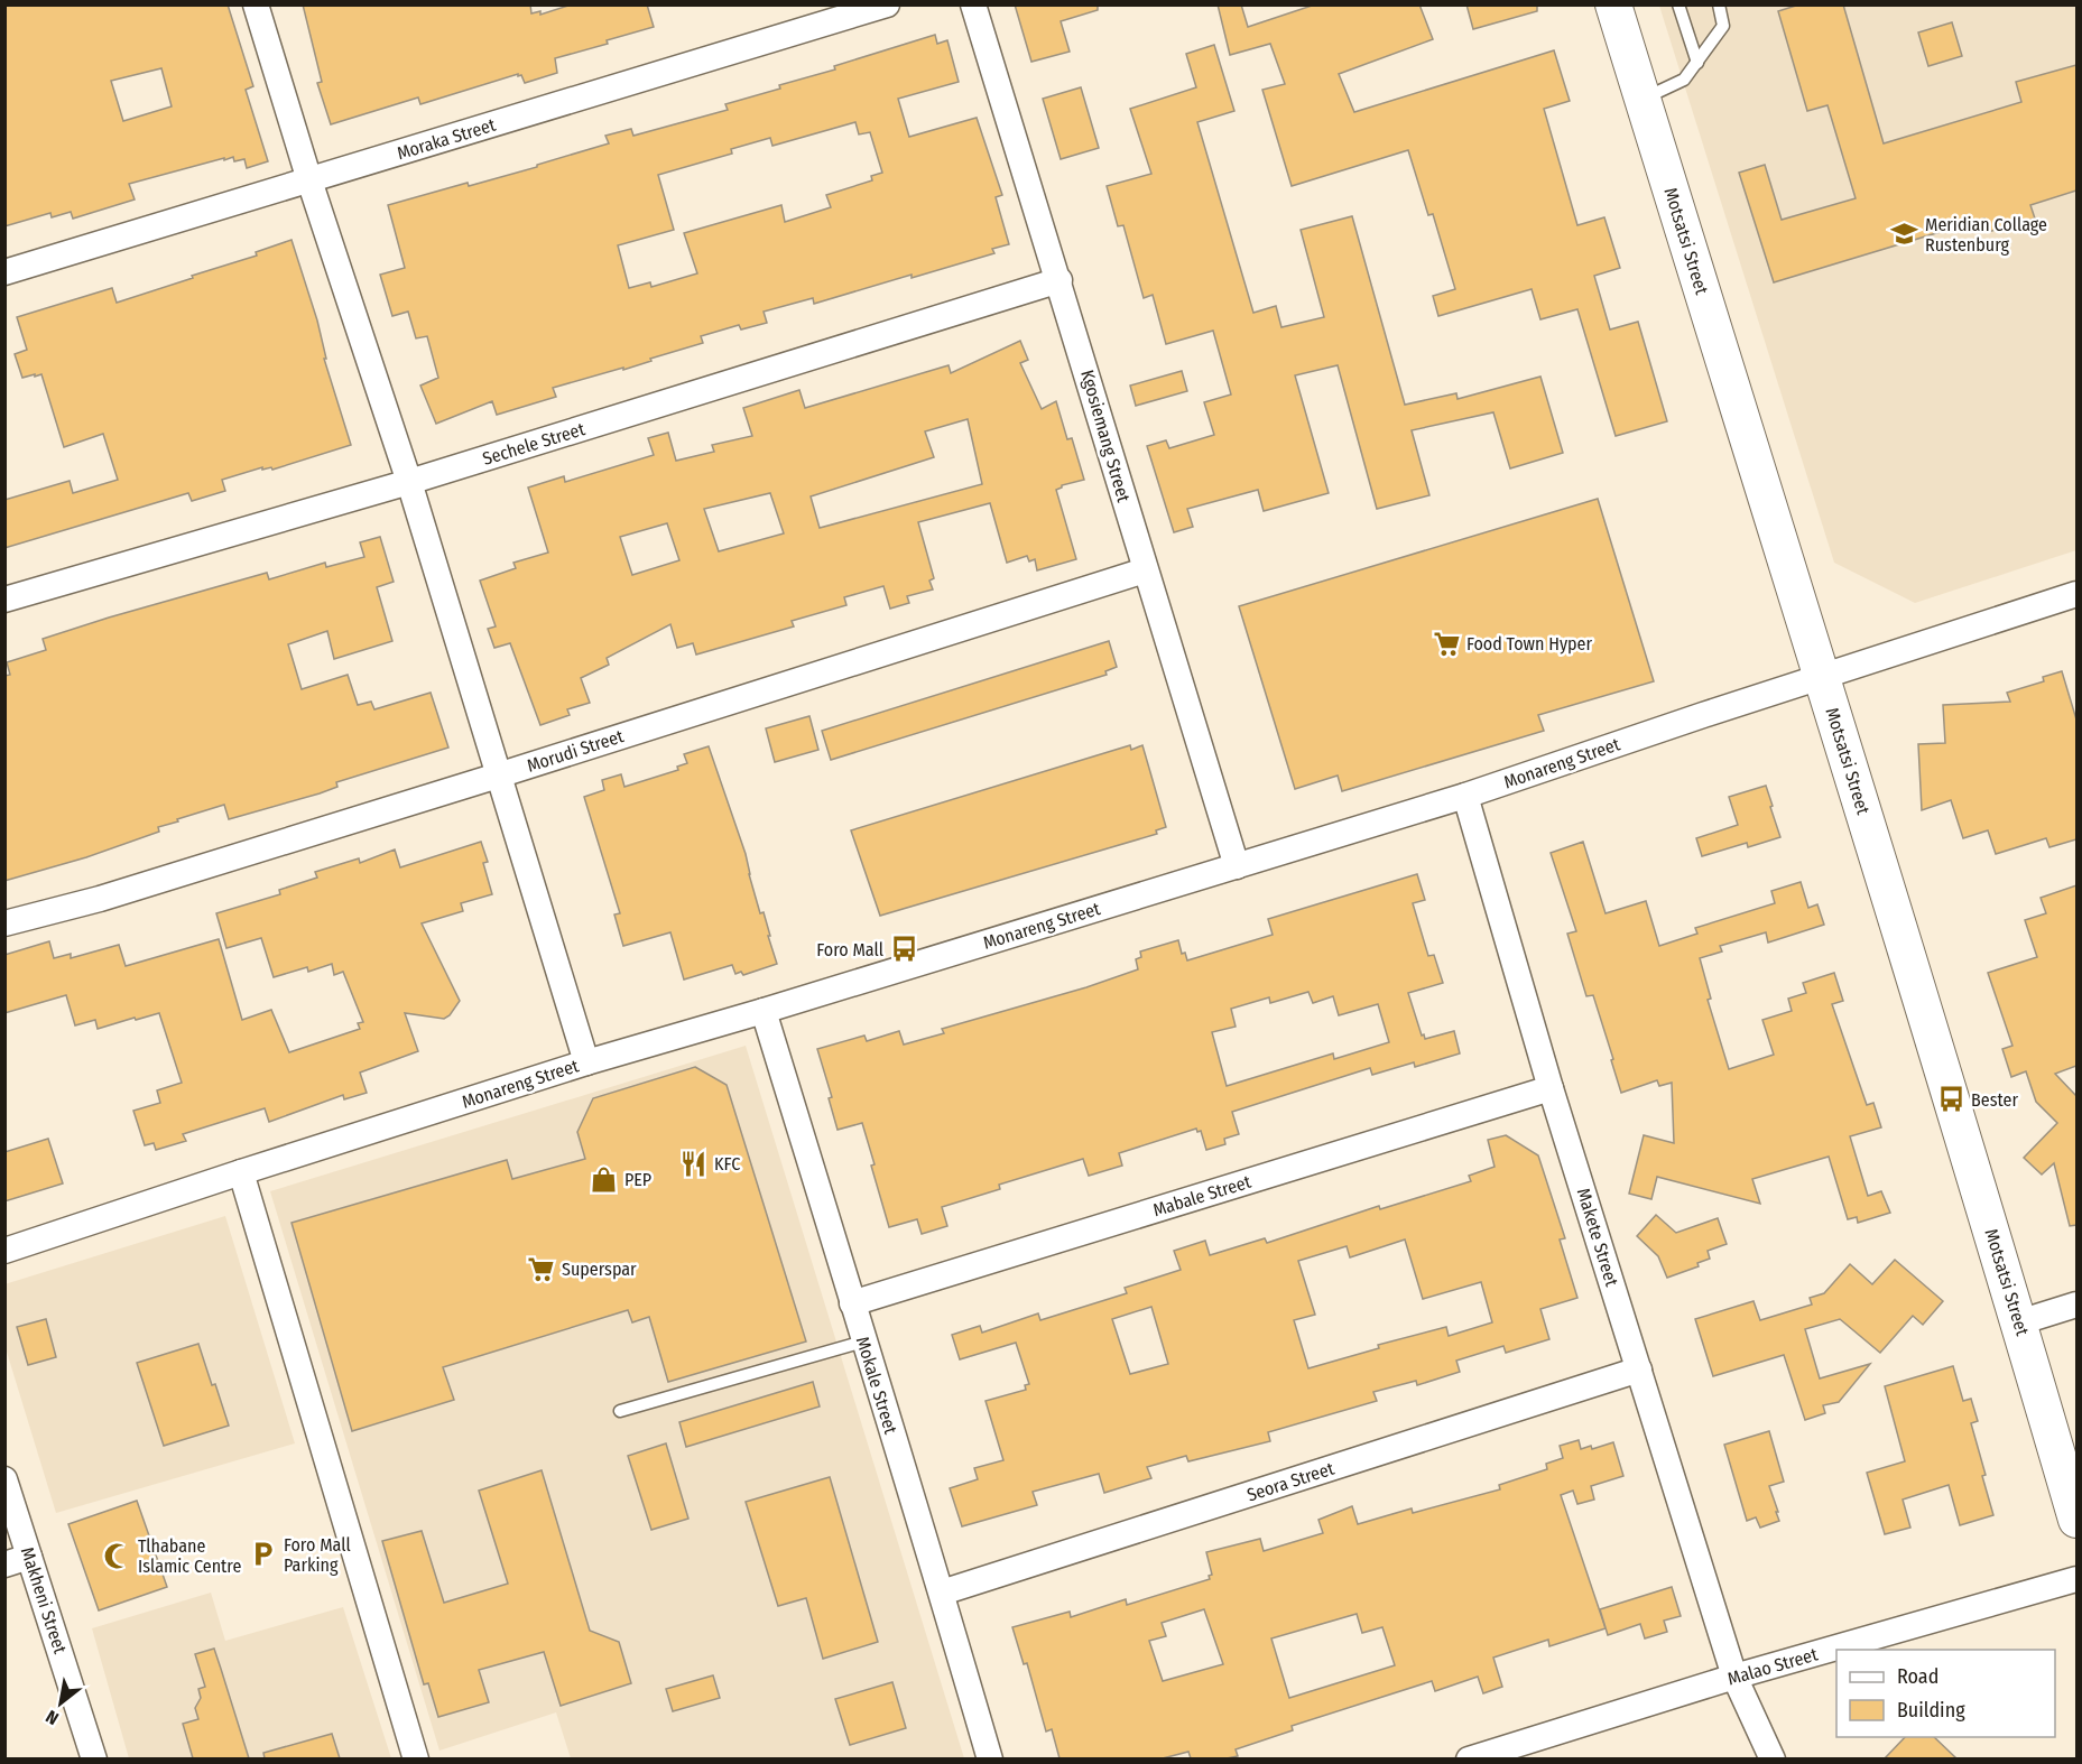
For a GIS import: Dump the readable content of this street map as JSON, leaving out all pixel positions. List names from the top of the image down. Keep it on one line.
{"streets":{"street":["Moraka Street","Motsatsi Street","Kgosiemang Street","Sechele Street","Morudi Street","Monareng Street","Mabale Street","Makete Street","Mokale Street","Seora Street","Makheni Street","Malao Street"]},"crossings":[["Motsatsi Street","Monareng Street"],["Kgosiemang Street","Sechele Street"],["Kgosiemang Street","Morudi Street"],["Kgosiemang Street","Monareng Street"],["Monareng Street","Makete Street"],["Monareng Street","Mokale Street"],["Mabale Street","Makete Street"],["Mabale Street","Mokale Street"],["Makete Street","Seora Street"],["Makete Street","Malao Street"],["Mokale Street","Seora Street"]],"places":{"school or university":["Meridian Collage Rustenburg"],"supermarket":["Food Town Hyper","Superspar"],"bus stop":["Foro Mall","Bester"],"restaurant":["KFC"],"shop":["PEP"],"parking":["Foro Mall Parking"],"mosque":["Tlhabane Islamic Centre"]},"legend":["Road","Building"],"north":"bottom left"}
